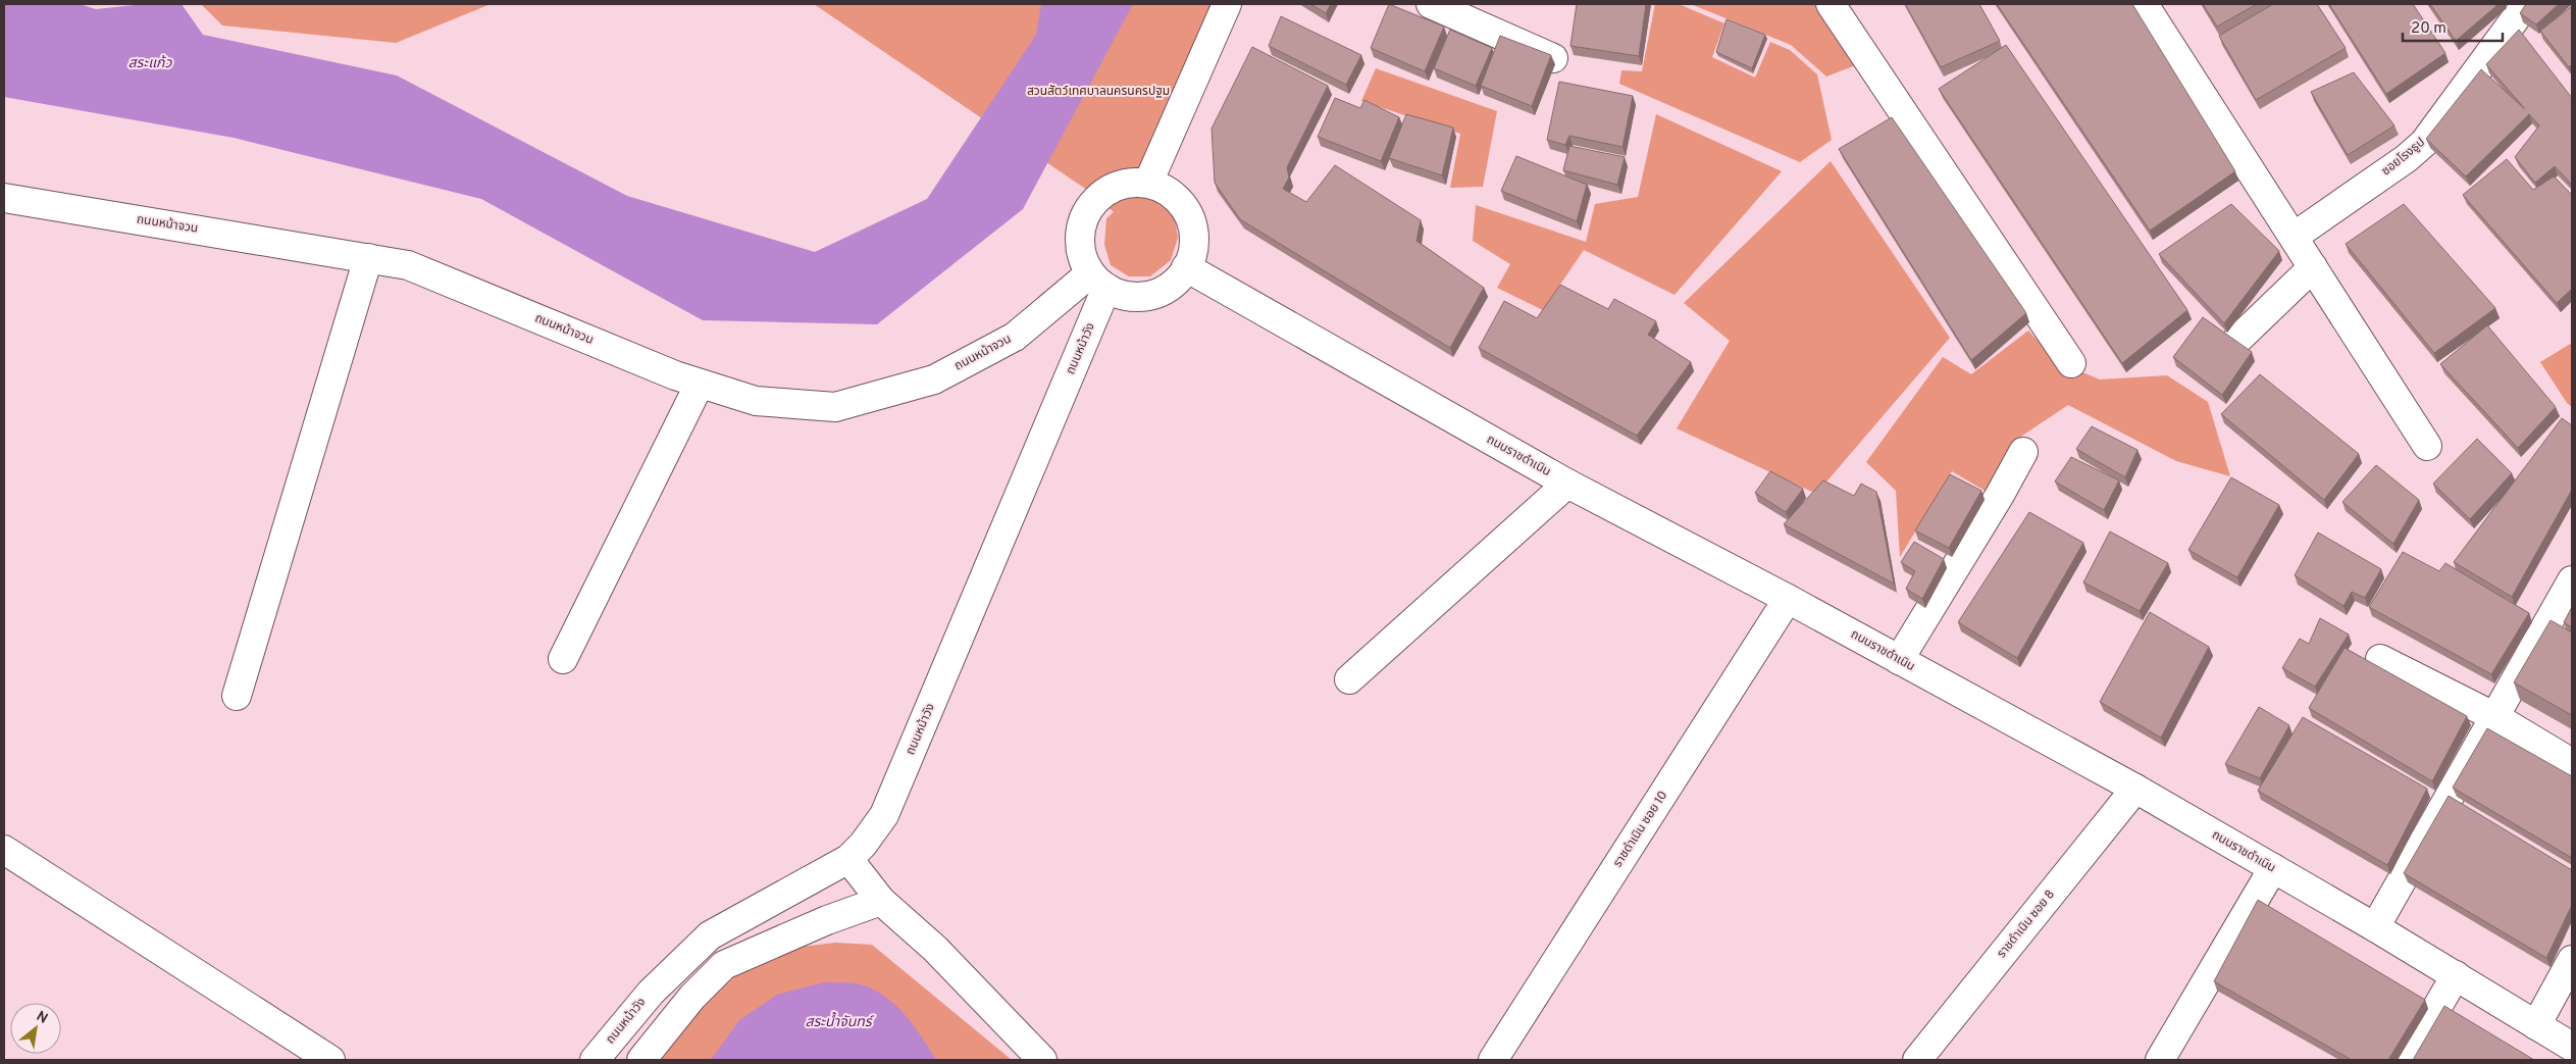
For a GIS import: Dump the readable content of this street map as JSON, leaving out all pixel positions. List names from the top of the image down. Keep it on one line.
{"streets":{"street":["ซอยโรงธูป","ถนนหน้าจวน","ถนนหน้าวัง","ถนนราชดำเนิน","ราชดำเนิน ซอย 10","ราชดำเนิน ซอย 8"]},"crossings":[["ถนนหน้าจวน","ถนนหน้าวัง"],["ถนนหน้าจวน","ถนนราชดำเนิน"],["ถนนหน้าวัง","ถนนราชดำเนิน"],["ถนนราชดำเนิน","ราชดำเนิน ซอย 10"],["ถนนราชดำเนิน","ราชดำเนิน ซอย 8"]],"water":["สระแก้ว","สระน้ำจันทร์"],"parks":["สวนสัตว์เทศบาลนครนครปฐม"],"scale_bar":"20 m","north":"top right"}
